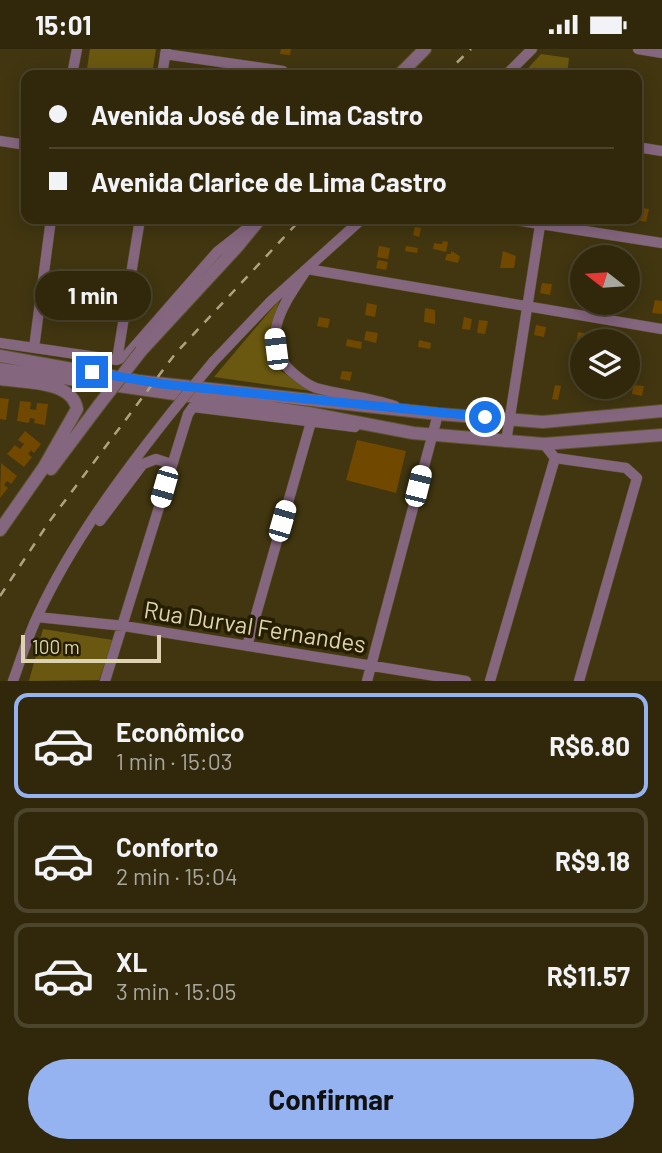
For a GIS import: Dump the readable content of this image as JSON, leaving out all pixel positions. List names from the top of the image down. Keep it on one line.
{"streets":{"street":["Rua Durval Fernandes"]},"scale_bar":"100 m","north":"left","page":{"status":"15:01","banner":["Avenida José de Lima Castro","Avenida Clarice de Lima Castro"],"bubble":"1 min","scale":"100 m","list":[{"name":"Econômico","note":"1 min · 15:03","value":"R$6.80"},{"name":"Conforto","note":"2 min · 15:04","value":"R$9.18"},{"name":"XL","note":"3 min · 15:05","value":"R$11.57"}],"buttons":"Confirmar"}}
